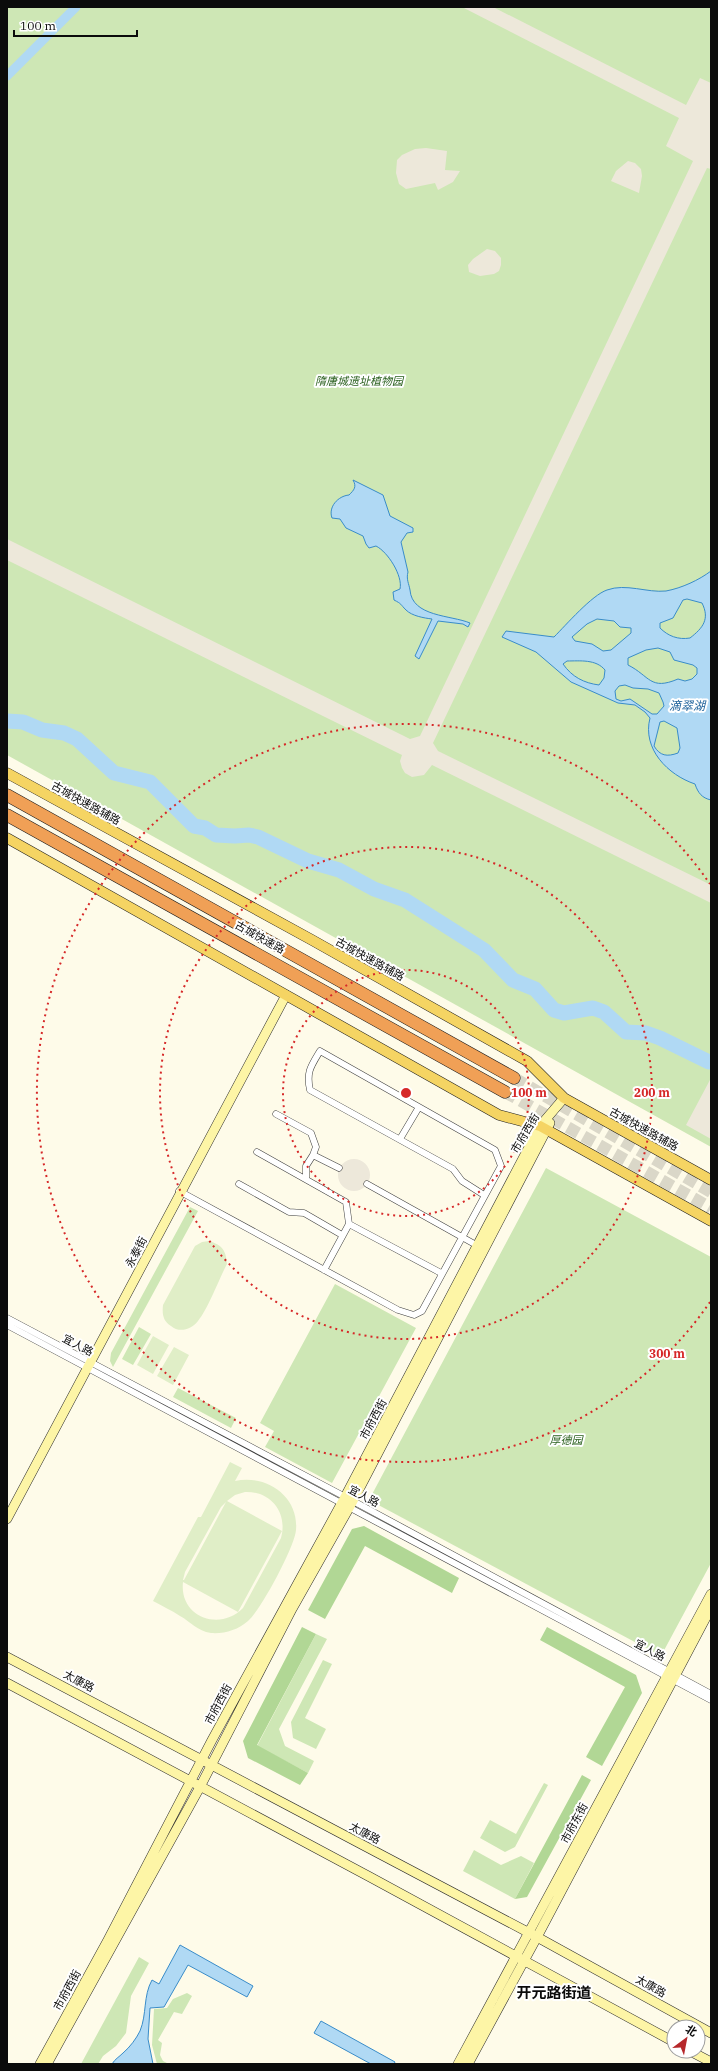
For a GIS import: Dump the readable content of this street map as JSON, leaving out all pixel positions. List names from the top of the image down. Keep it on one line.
{"streets":{"highway":["古城快速路"],"main road":["古城快速路辅路"],"street":["市府西街","永泰街","宜人路","太康路","市府东街"]},"crossings":[["古城快速路辅路","市府西街"],["市府西街","宜人路"],["市府西街","太康路"],["永泰街","宜人路"],["宜人路","市府东街"],["太康路","市府东街"]],"districts":["开元路街道"],"water":["滴翠湖"],"parks":["隋唐城遗址植物园","厚德园"],"scale_bar":"100 m","north":"top right","rings":["100 m","200 m","300 m"]}
